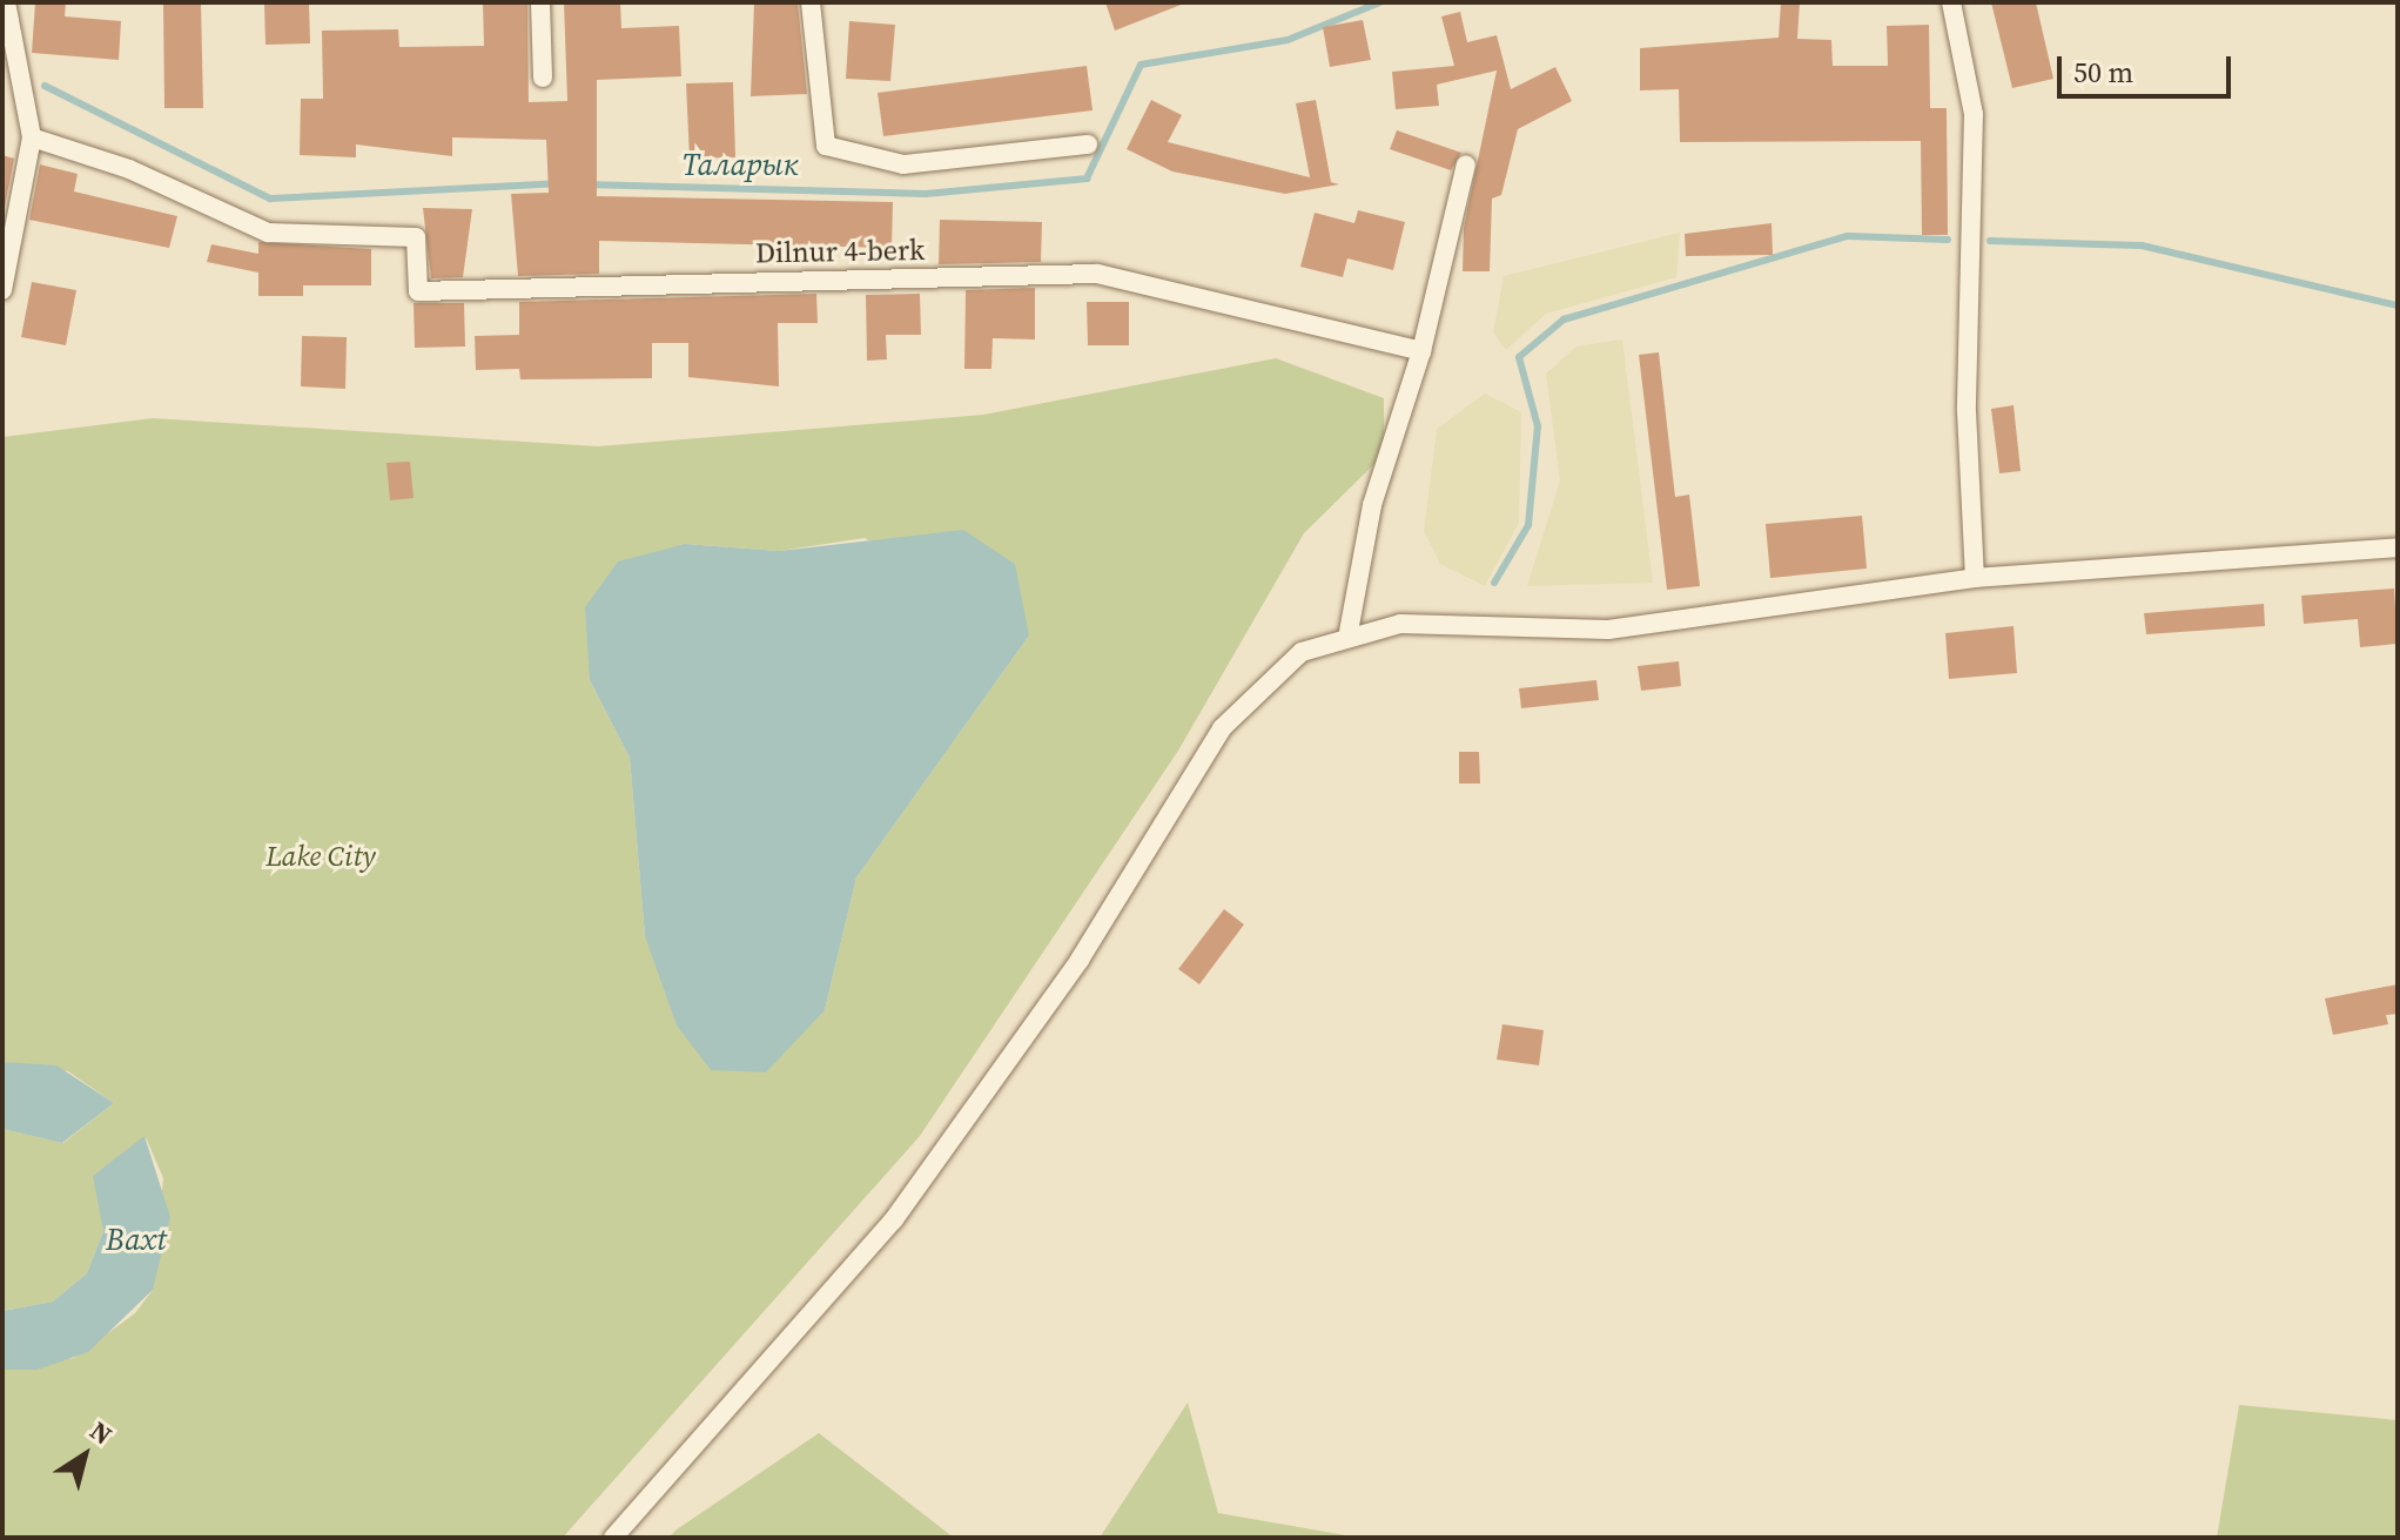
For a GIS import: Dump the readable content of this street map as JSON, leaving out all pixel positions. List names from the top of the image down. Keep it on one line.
{"streets":{"street":["Dilnur 4-berk"]},"water":["Таларык","Baхt"],"parks":["Lake City"],"scale_bar":"50 m","north":"top right"}
